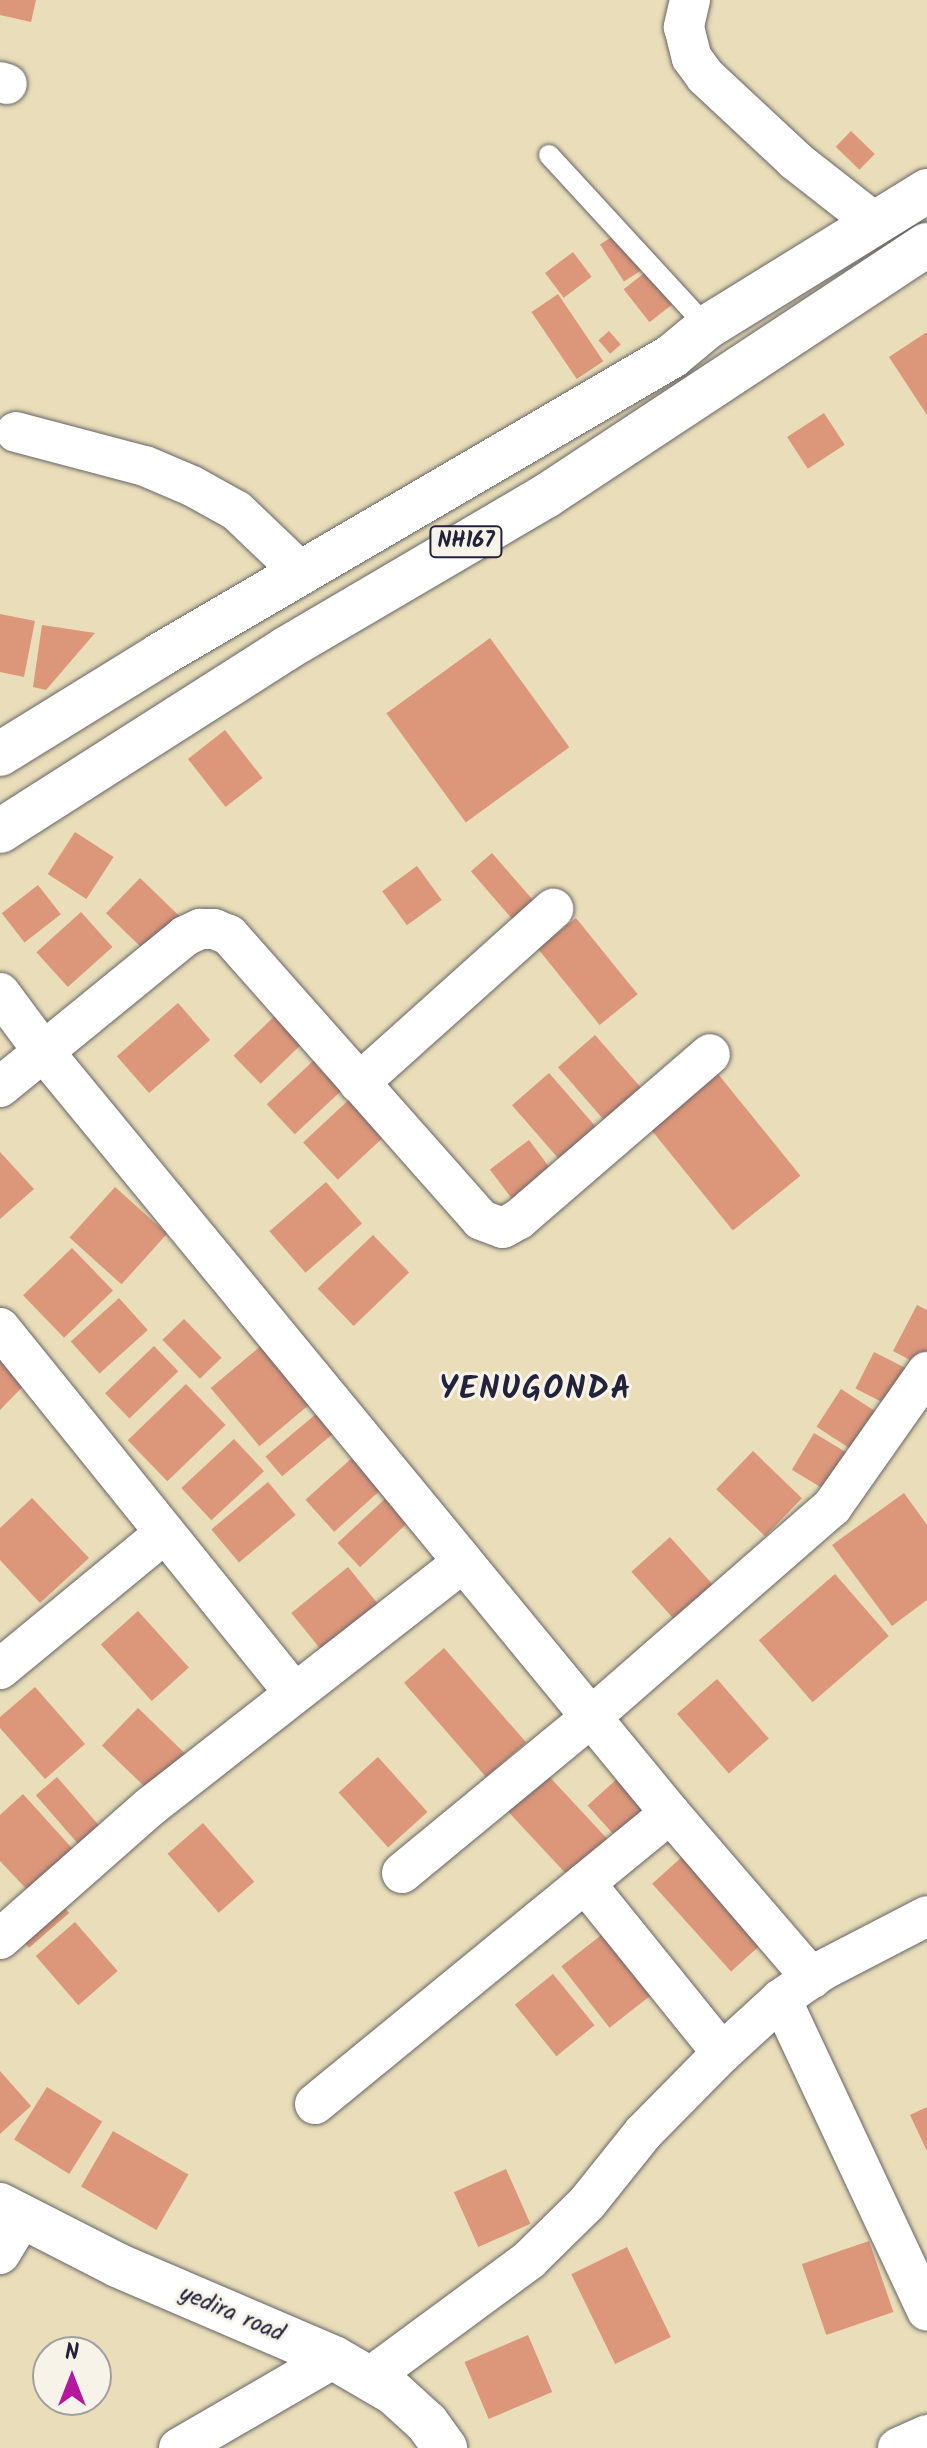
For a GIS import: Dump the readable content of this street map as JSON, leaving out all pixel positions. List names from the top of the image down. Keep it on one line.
{"streets":{"main road":["NH167","yedira road"]},"districts":["YENUGONDA"],"north":"top"}
